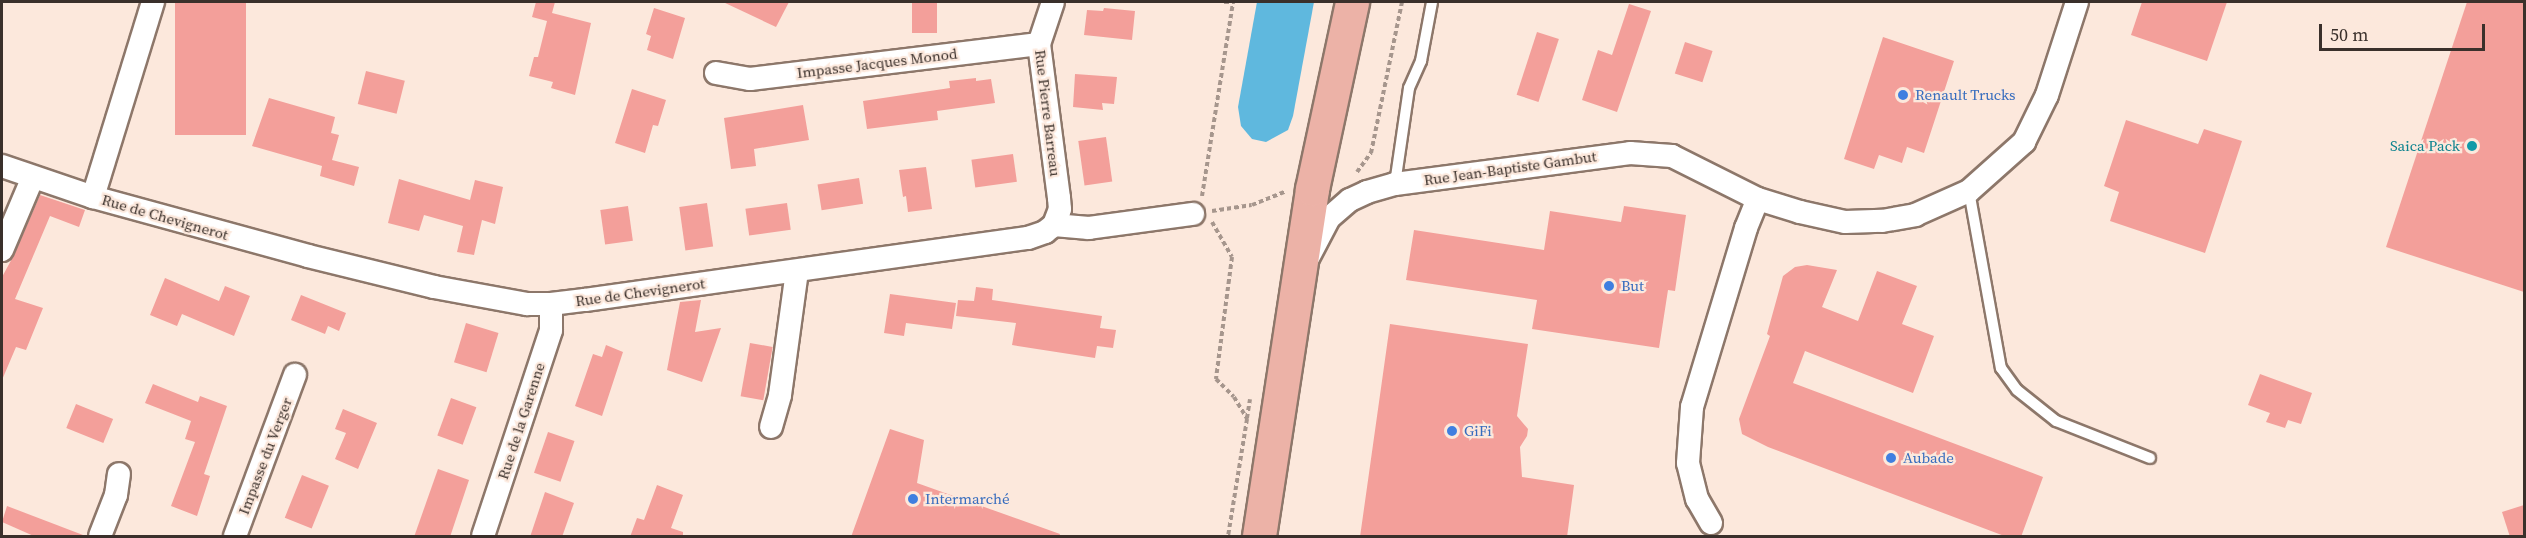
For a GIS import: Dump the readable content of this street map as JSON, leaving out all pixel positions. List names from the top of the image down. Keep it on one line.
{"streets":{"street":["Impasse Jacques Monod","Rue Pierre Barreau","Rue Jean-Baptiste Gambut","Rue de Chevignerot","Rue de la Garenne","Impasse du Verger"]},"crossings":[["Impasse Jacques Monod","Rue Pierre Barreau"],["Rue Pierre Barreau","Rue de Chevignerot"],["Rue de Chevignerot","Rue de la Garenne"]],"places":["Renault Trucks","Saica Pack","But","GiFi","Aubade","Intermarché"],"scale_bar":"50 m"}
